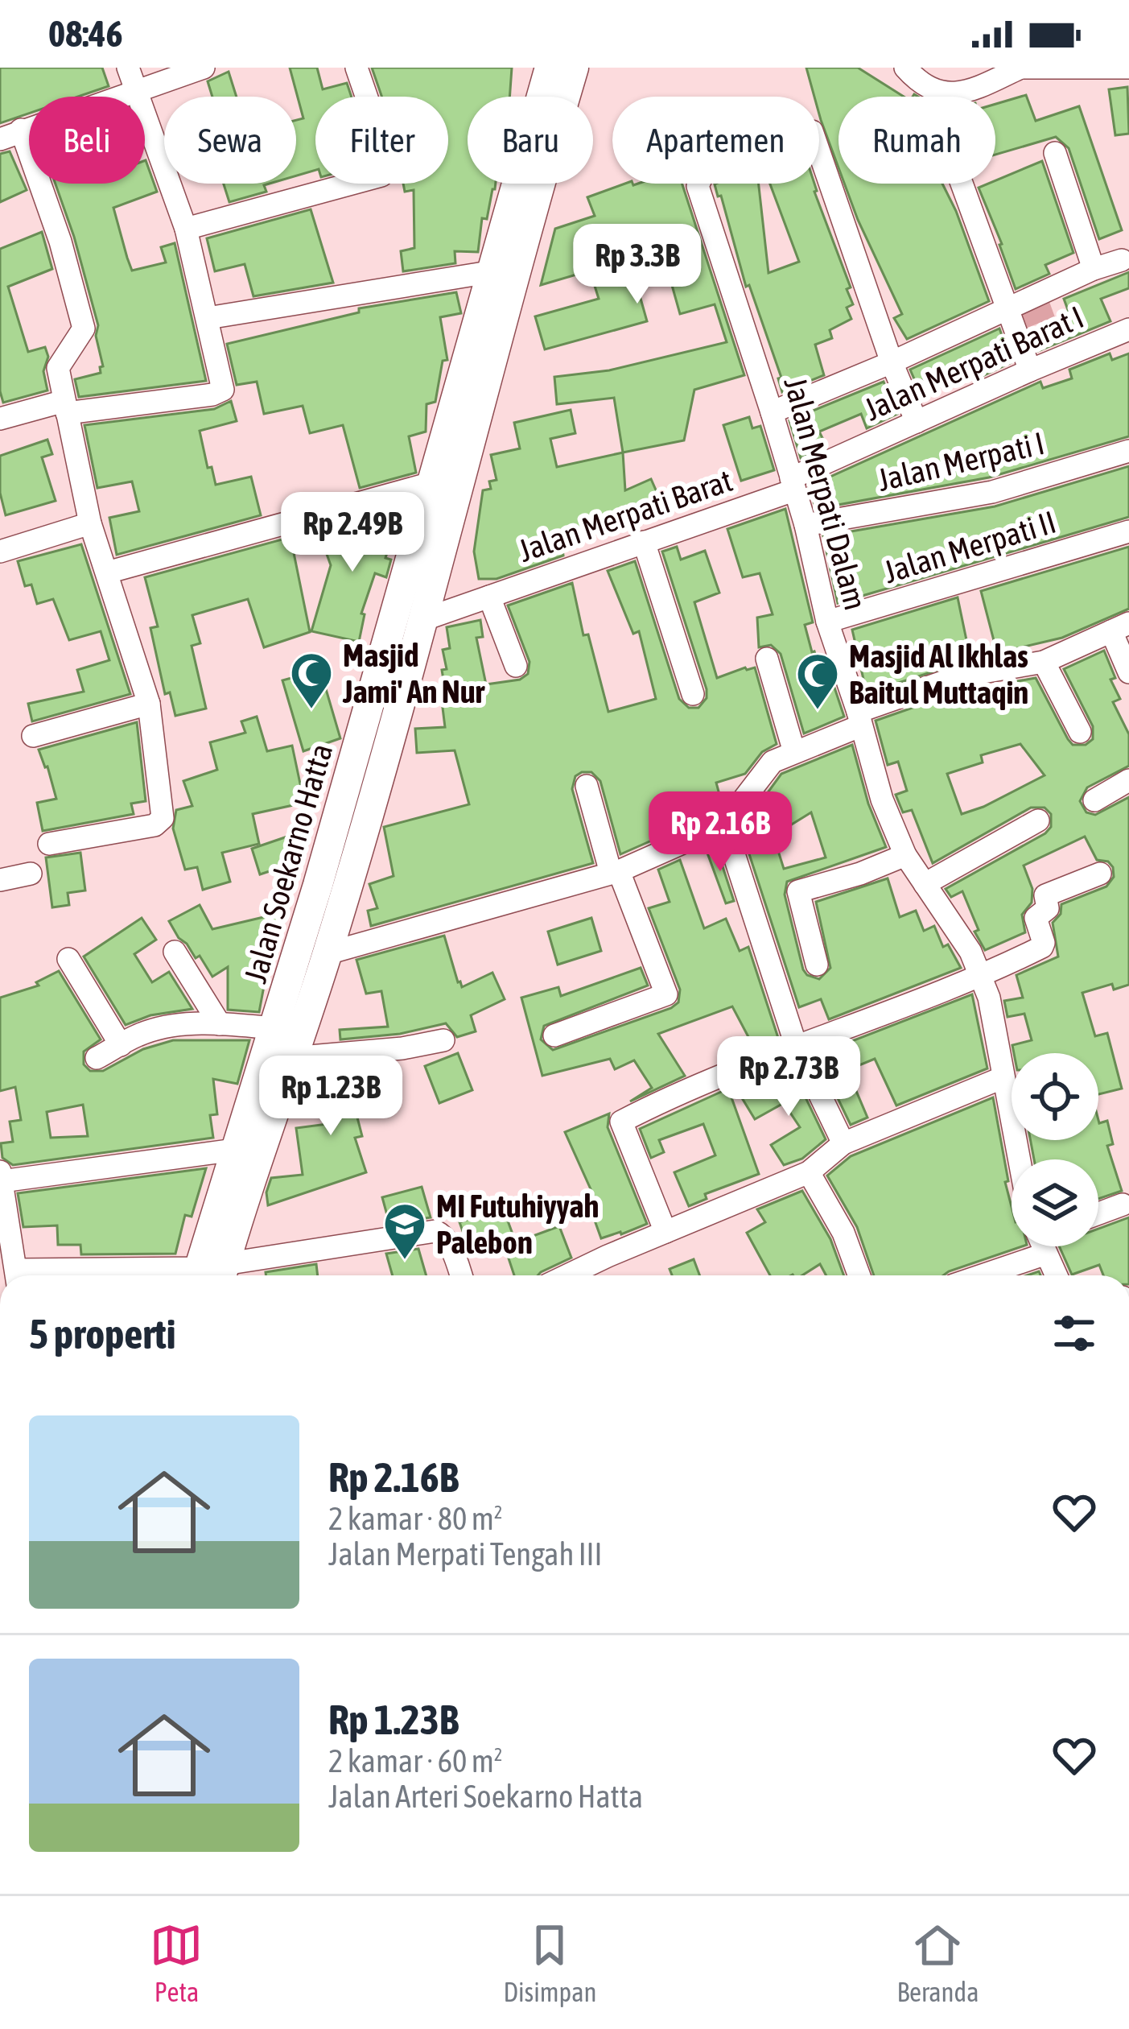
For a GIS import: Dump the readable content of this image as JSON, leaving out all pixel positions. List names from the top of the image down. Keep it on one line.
{"streets":{"main road":["Jalan Soekarno Hatta"],"street":["Jalan Merpati Barat I","Jalan Merpati I","Jalan Merpati Dalam","Jalan Merpati Barat","Jalan Merpati II"]},"crossings":[["Jalan Merpati Barat I","Jalan Merpati Dalam"],["Jalan Merpati Barat I","Jalan Merpati Barat"],["Jalan Merpati I","Jalan Merpati Dalam"],["Jalan Merpati Dalam","Jalan Merpati Barat"],["Jalan Merpati Dalam","Jalan Merpati II"]],"places":{"mosque":["Masjid Jami' An Nur","Masjid Al Ikhlas Baitul Muttaqin"],"school or university":["MI Futuhiyyah Palebon"]},"page":{"status":"08:46","chip":["Beli","Sewa","Filter","Baru","Apartemen","Rumah"],"price":["Rp 3.3B","Rp 2.49B","Rp 2.16B","Rp 2.73B","Rp 1.23B"],"heading":"5 properti","list":[{"name":"Rp 2.16B","note":"2 kamar · 80 m² · Jalan Merpati Tengah III"},{"name":"Rp 1.23B","note":"2 kamar · 60 m² · Jalan Arteri Soekarno Hatta"}],"tabs":["Peta","Disimpan","Beranda"]}}
